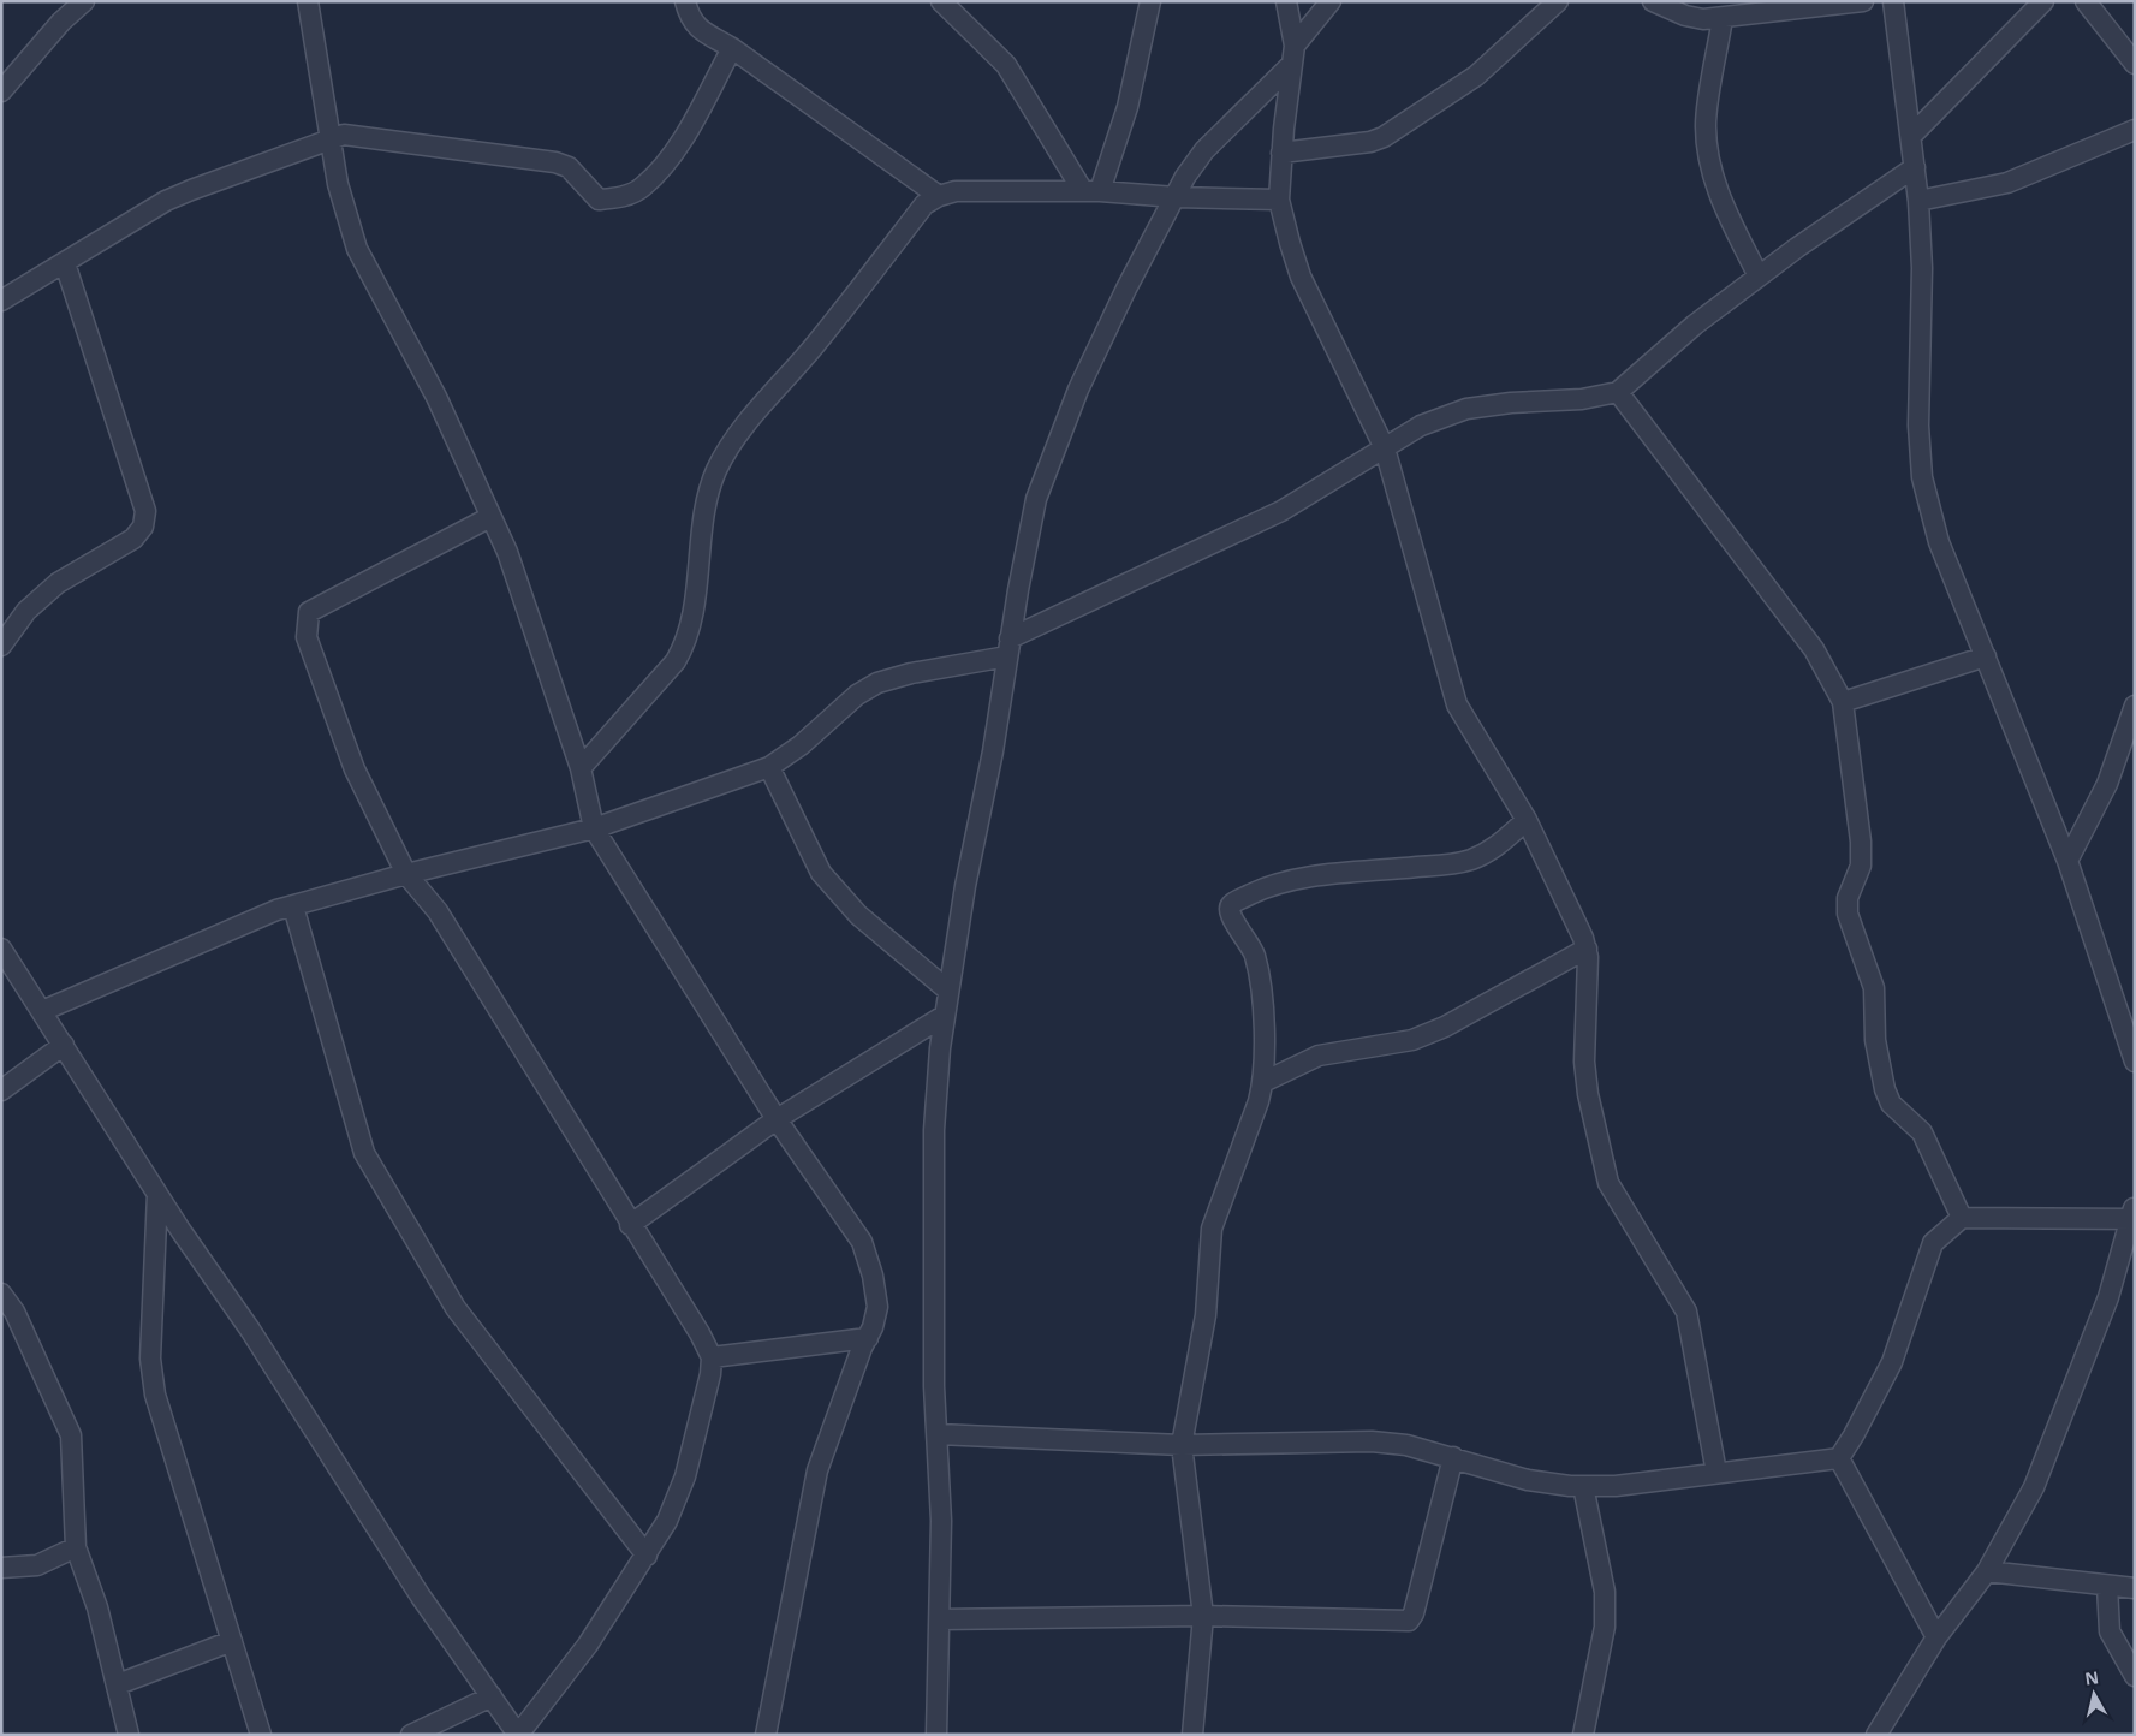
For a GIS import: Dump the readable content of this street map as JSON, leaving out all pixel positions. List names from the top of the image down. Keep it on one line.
{"north":"top"}
